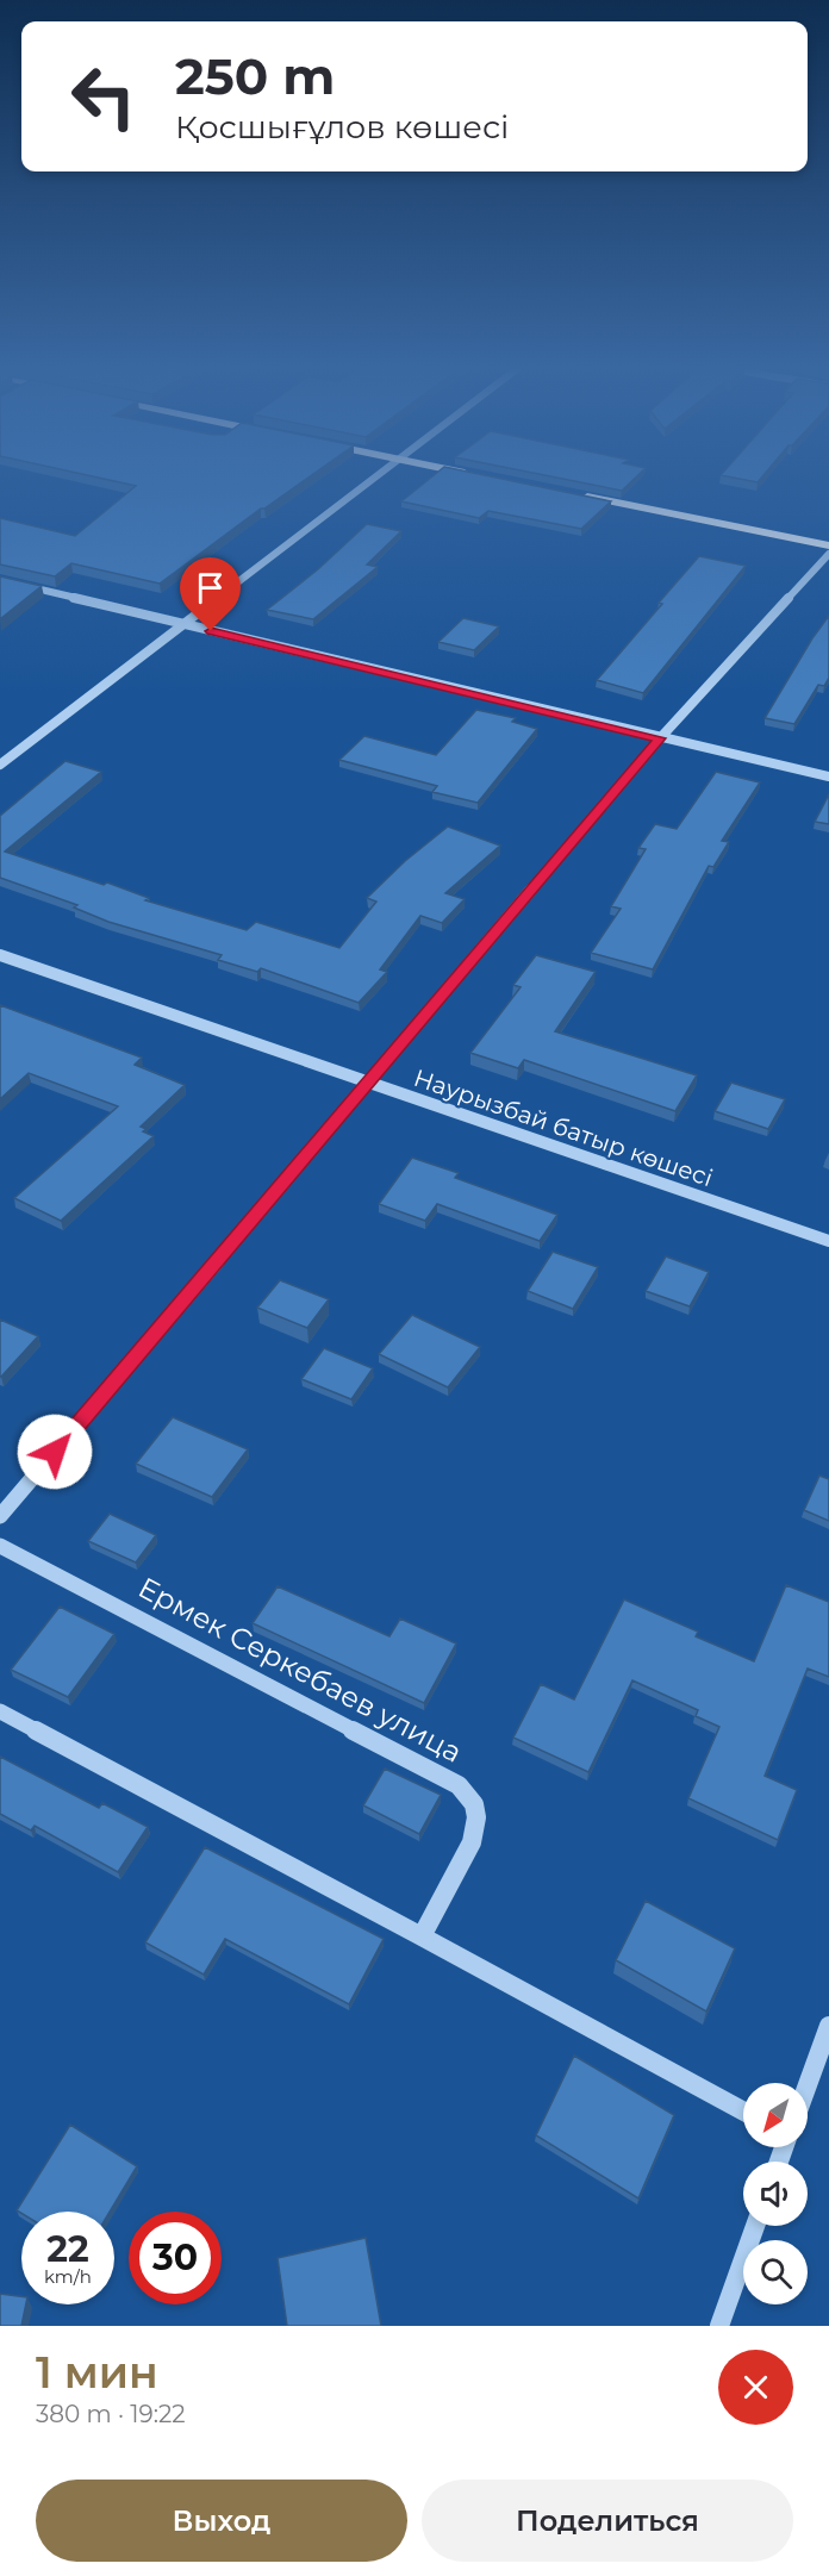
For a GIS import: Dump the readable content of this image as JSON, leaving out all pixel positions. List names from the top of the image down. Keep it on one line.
{"streets":{"street":["Наурызбай батыр көшесі","Ермек Серкебаев улица"]},"north":"bottom left","page":{"turn":["250 m","Қосшығұлов көшесі"],"speed":"22 km/h","limit":"30","heading":["1 мин","380 m · 19:22"],"buttons":["Выход","Поделиться"]}}
